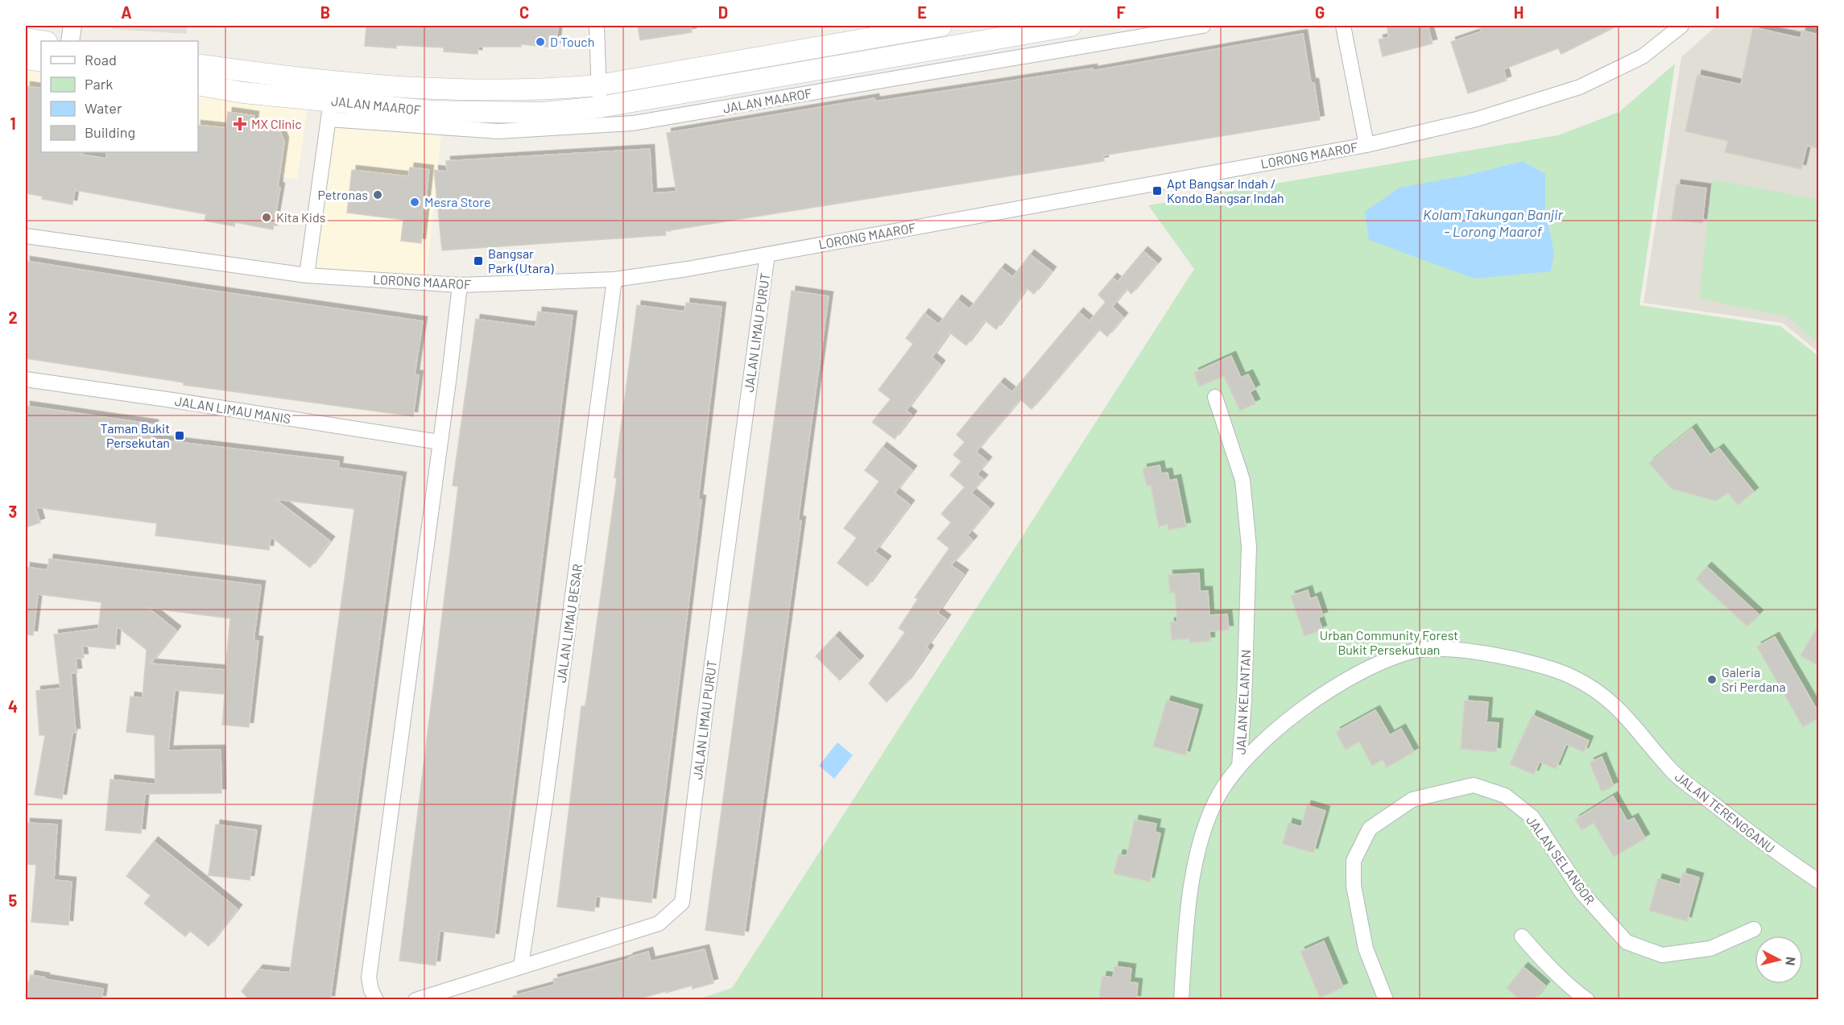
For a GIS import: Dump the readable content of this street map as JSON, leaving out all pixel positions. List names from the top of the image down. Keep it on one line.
{"streets":{"main road":["JALAN MAAROF"],"street":["LORONG MAAROF","JALAN LIMAU PURUT","JALAN LIMAU MANIS","JALAN LIMAU BESAR","JALAN KELANTAN","JALAN TERENGGANU","JALAN SELANGOR"]},"crossings":[["LORONG MAAROF","JALAN LIMAU PURUT"],["LORONG MAAROF","JALAN LIMAU BESAR"],["JALAN LIMAU PURUT","JALAN LIMAU BESAR"],["JALAN KELANTAN","JALAN TERENGGANU"]],"water":["Kolam Takungan Banjir - Lorong Maarof"],"parks":["Urban Community Forest Bukit Persekutuan"],"places":{"other":["D Touch","Petronas","Mesra Store","Kita Kids","Galeria Sri Perdana"],"health":["MX Clinic"],"transit":["Apt Bangsar Indah / Kondo Bangsar Indah","Bangsar Park (Utara)","Taman Bukit Persekutan"]},"legend":["Road","Park","Water","Building"],"north":"right","grid":{"columns":["A","B","C","D","E","F","G","H","I"],"rows":["1","2","3","4","5"]}}
